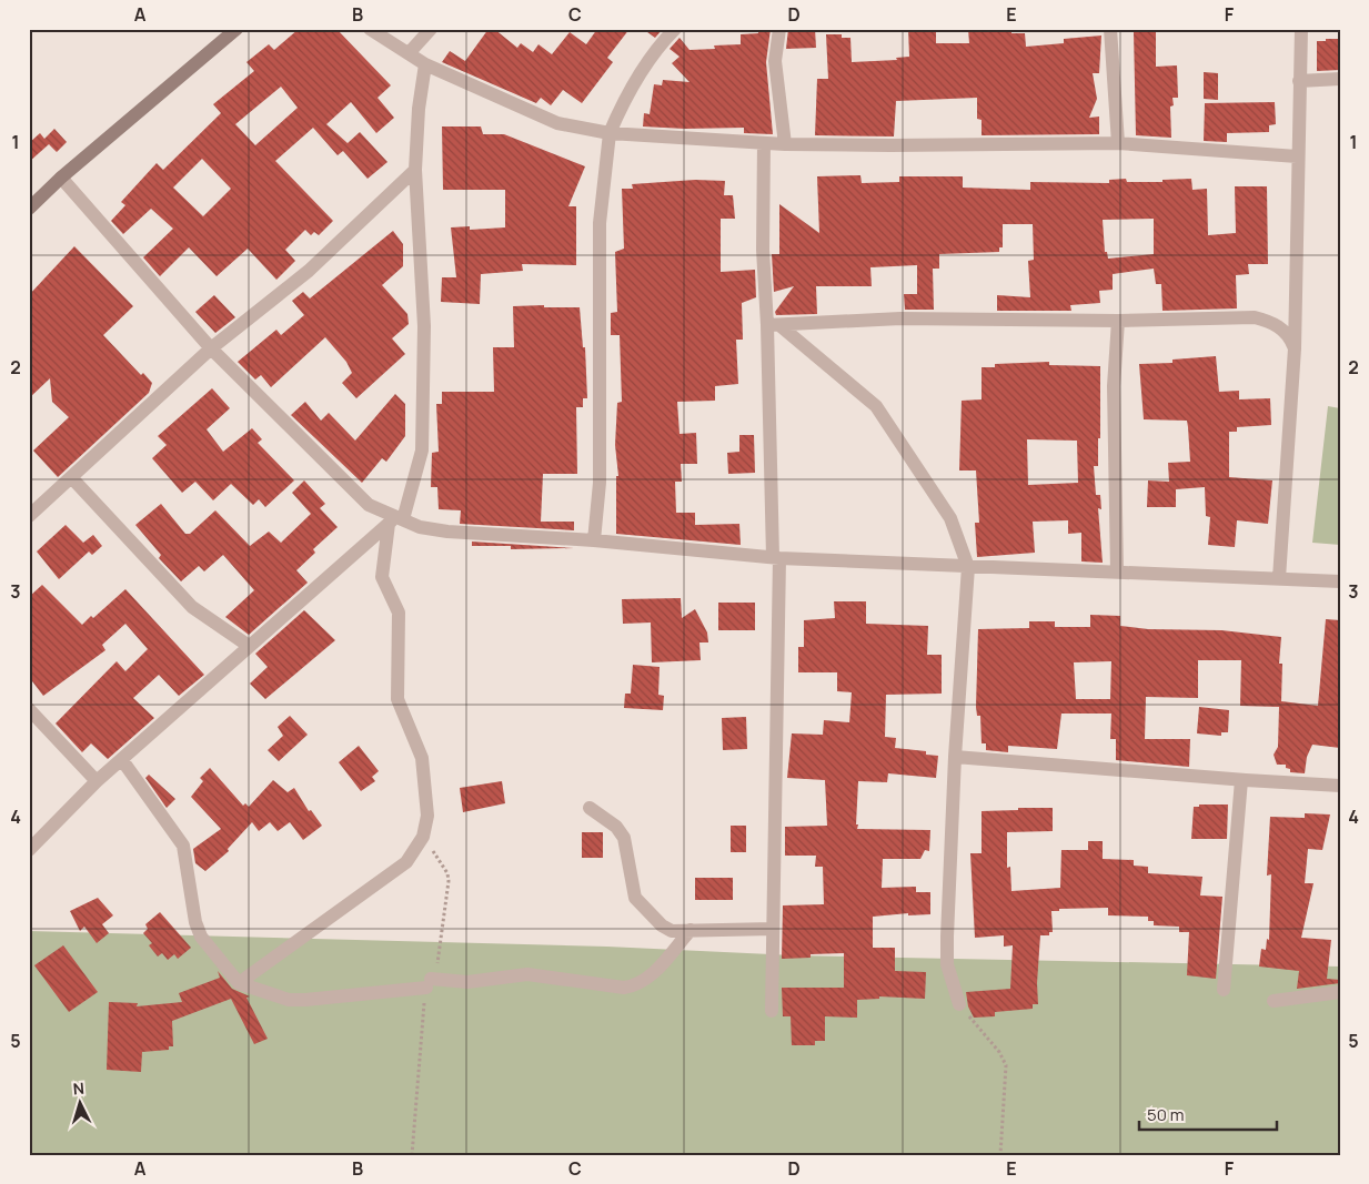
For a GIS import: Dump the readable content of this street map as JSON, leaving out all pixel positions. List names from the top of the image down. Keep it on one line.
{"scale_bar":"50 m","north":"top","grid":{"columns":["A","B","C","D","E","F"],"rows":["1","2","3","4","5"]}}
